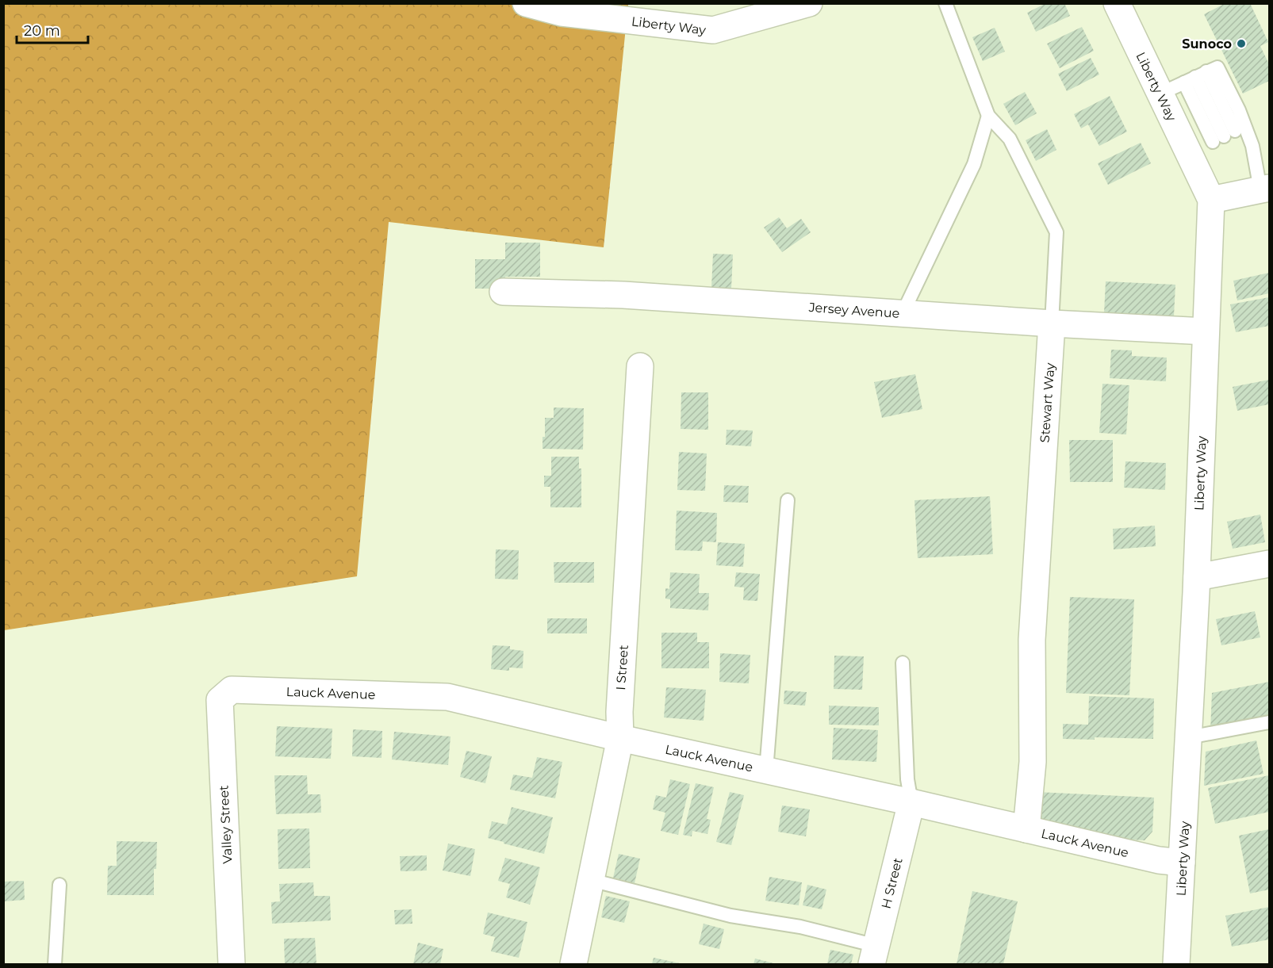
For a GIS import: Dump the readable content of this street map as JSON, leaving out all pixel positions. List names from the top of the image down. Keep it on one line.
{"streets":{"street":["Liberty Way","Jersey Avenue","Stewart Way","I Street","Lauck Avenue","Valley Street","H Street"]},"crossings":[["Liberty Way","Jersey Avenue"],["Liberty Way","Lauck Avenue"],["Jersey Avenue","Stewart Way"],["Stewart Way","Lauck Avenue"],["I Street","Lauck Avenue"],["Lauck Avenue","Valley Street"],["Lauck Avenue","H Street"]],"places":["Sunoco"],"scale_bar":"20 m"}
